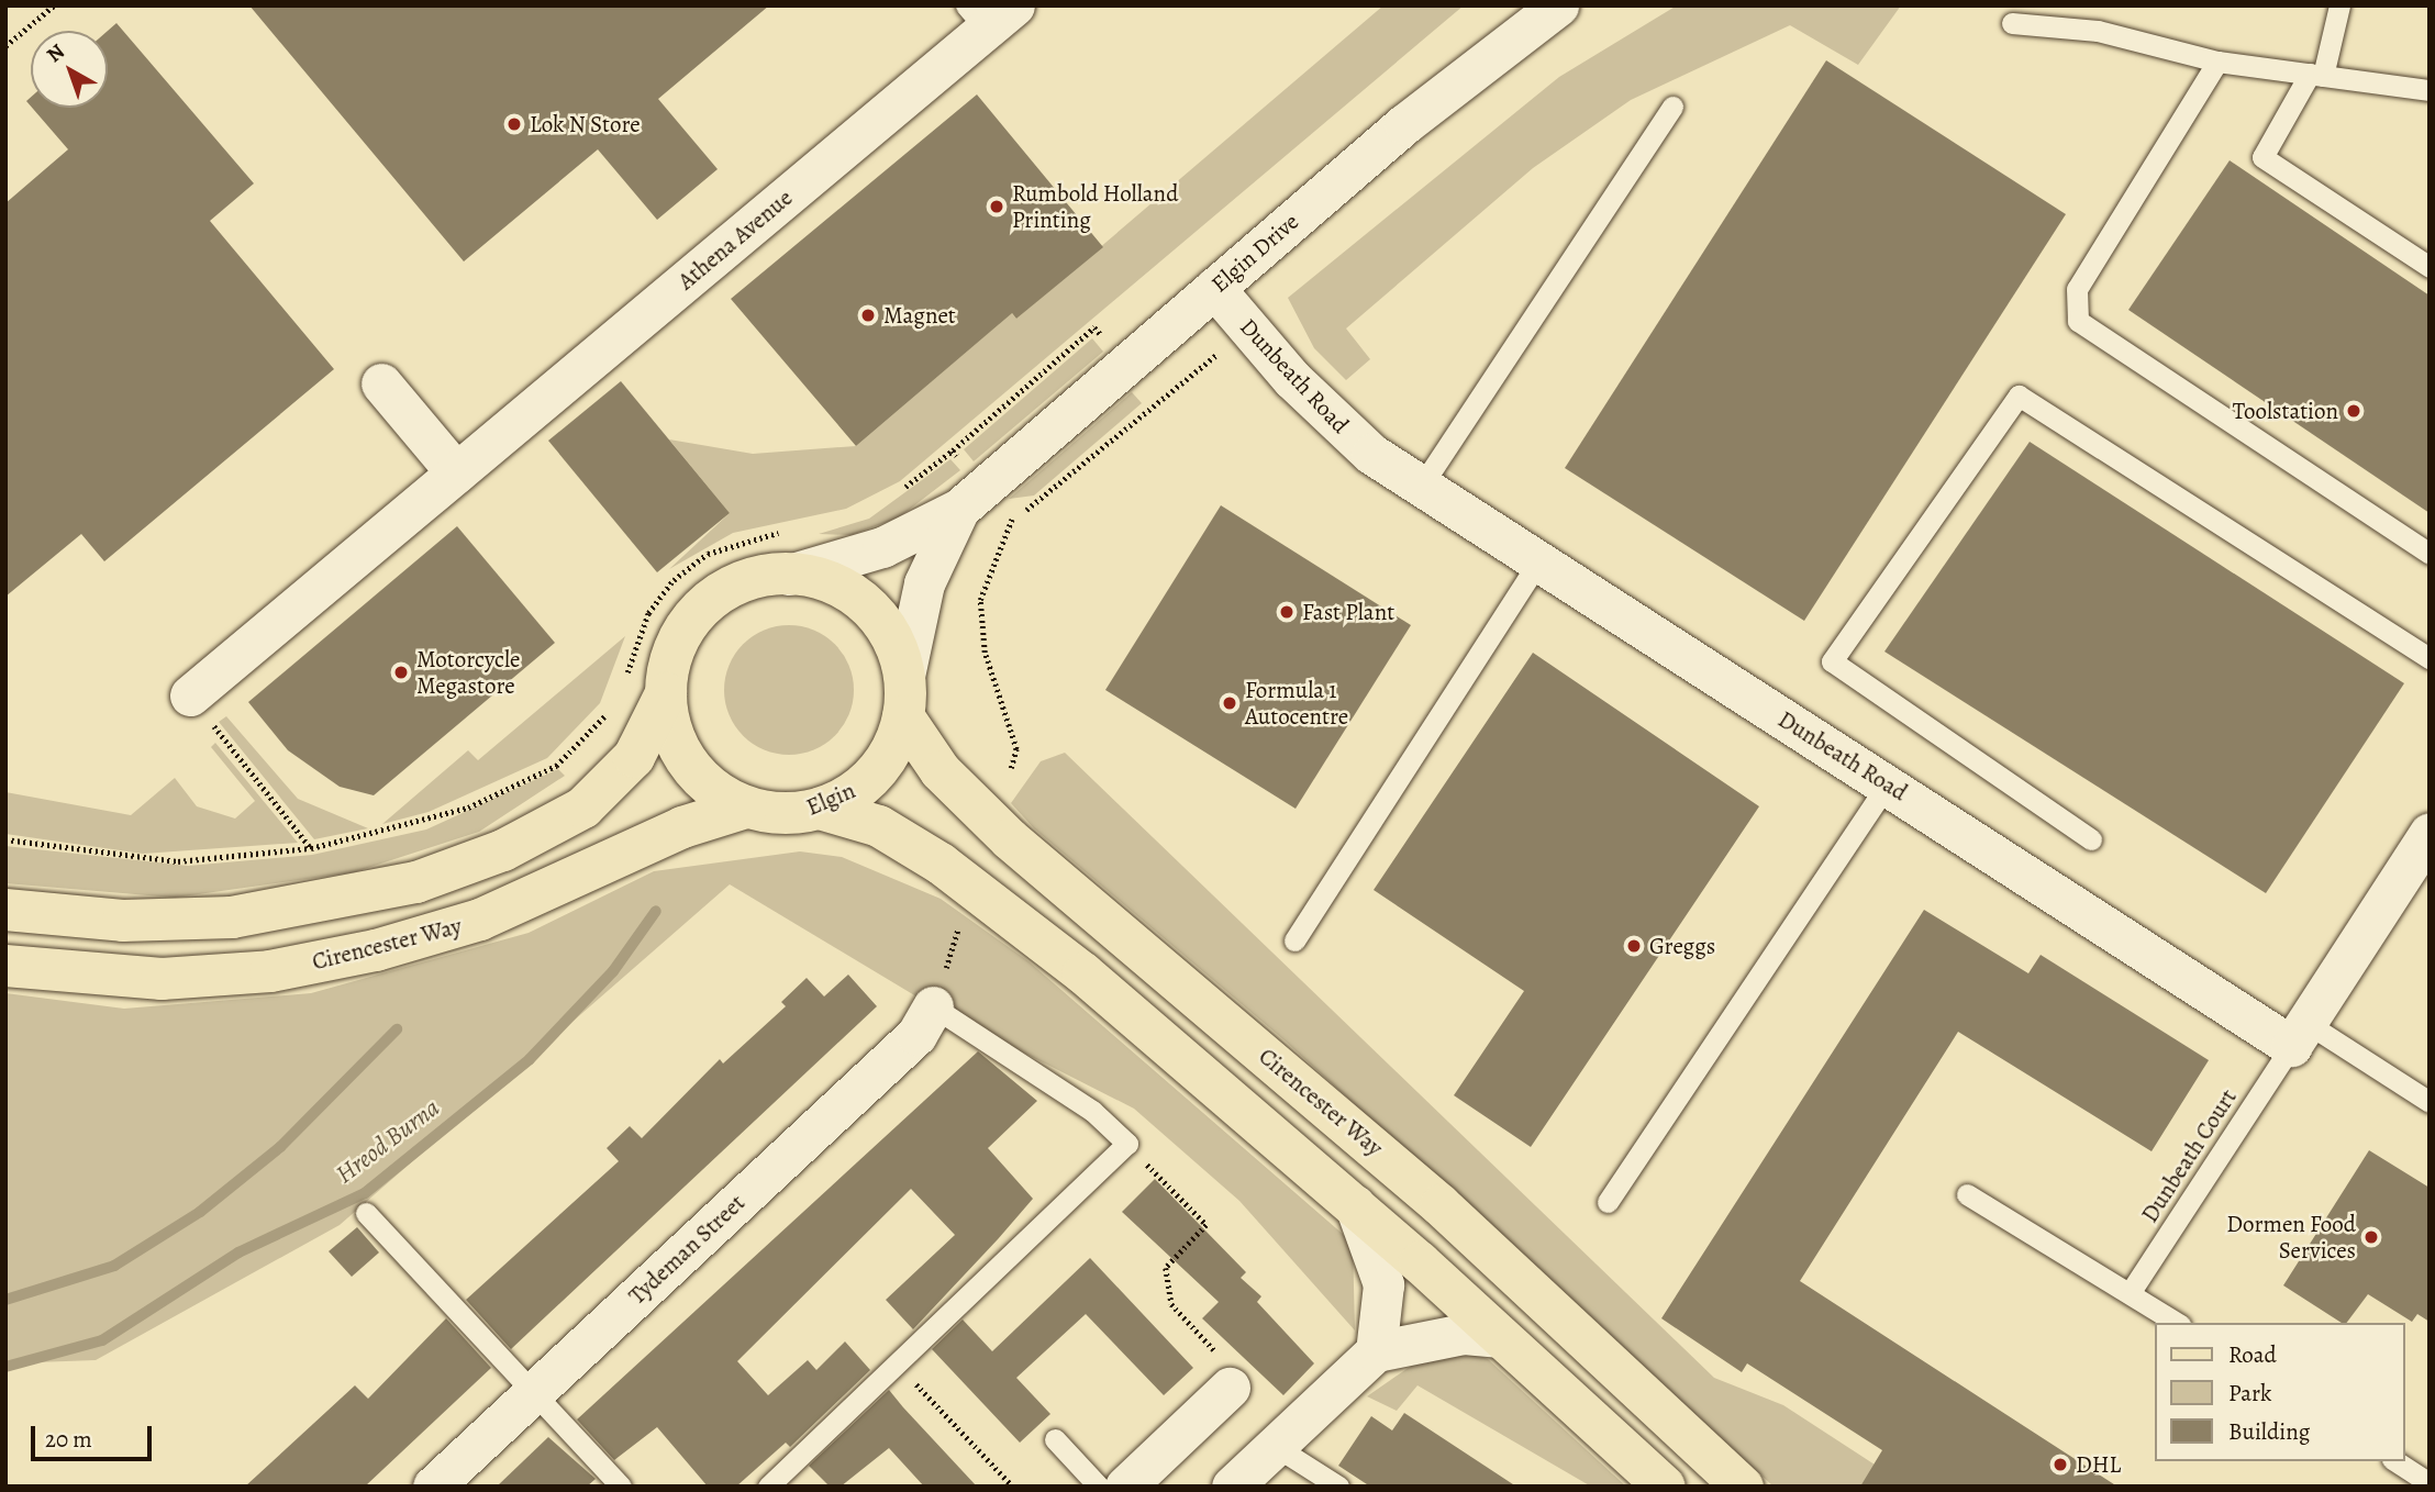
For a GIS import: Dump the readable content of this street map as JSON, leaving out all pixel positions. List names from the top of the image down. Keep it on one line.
{"streets":{"main road":["Elgin","Cirencester Way"],"street":["Athena Avenue","Elgin Drive","Dunbeath Road","Tydeman Street"],"lane":["Dunbeath Court"]},"crossings":[["Elgin Drive","Dunbeath Road"],["Elgin Drive","Elgin"],["Elgin Drive","Cirencester Way"],["Dunbeath Road","Dunbeath Court"],["Elgin","Cirencester Way"]],"water":["Hreod Burna"],"places":["Lok N Store","Rumbold Holland Printing","Magnet","Toolstation","Fast Plant","Motorcycle Megastore","Formula 1 Autocentre","Greggs","Dormen Food Services","DHL"],"legend":["Road","Park","Building"],"scale_bar":"20 m","north":"top left"}
